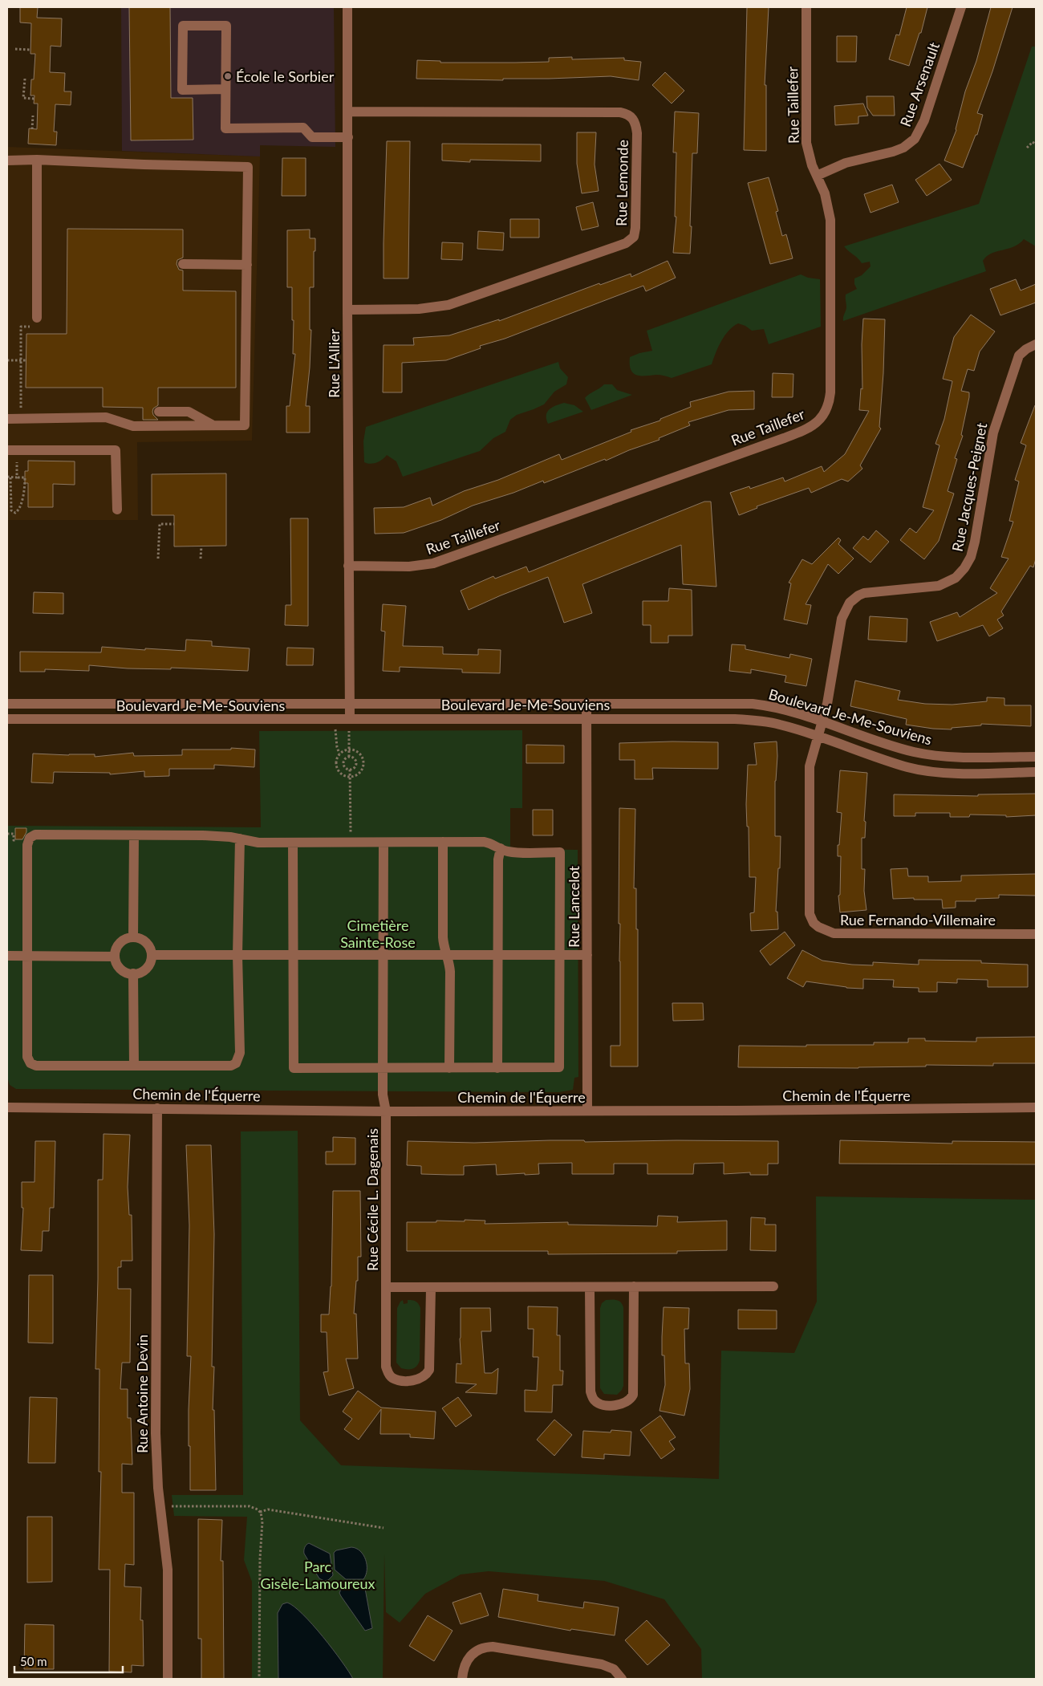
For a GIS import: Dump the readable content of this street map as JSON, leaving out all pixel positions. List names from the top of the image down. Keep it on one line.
{"streets":{"street":["Rue Arsenault","Rue Taillefer","Rue Lemonde","Rue L'Allier","Rue Jacques-Peignet","Boulevard Je-Me-Souviens","Rue Lancelot","Rue Fernando-Villemaire","Chemin de l'Équerre","Rue Cécile L. Dagenais","Rue Antoine Devin"]},"crossings":[["Rue Arsenault","Rue Taillefer"],["Rue Taillefer","Rue L'Allier"],["Rue Lemonde","Rue L'Allier"],["Rue L'Allier","Boulevard Je-Me-Souviens"],["Rue Jacques-Peignet","Boulevard Je-Me-Souviens"],["Rue Jacques-Peignet","Rue Fernando-Villemaire"],["Boulevard Je-Me-Souviens","Rue Lancelot"],["Boulevard Je-Me-Souviens","Rue Fernando-Villemaire"],["Rue Lancelot","Chemin de l'Équerre"],["Chemin de l'Équerre","Rue Cécile L. Dagenais"],["Chemin de l'Équerre","Rue Antoine Devin"]],"parks":["Cimetière Sainte-Rose","Parc Gisèle-Lamoureux"],"places":["École le Sorbier"],"scale_bar":"50 m"}
